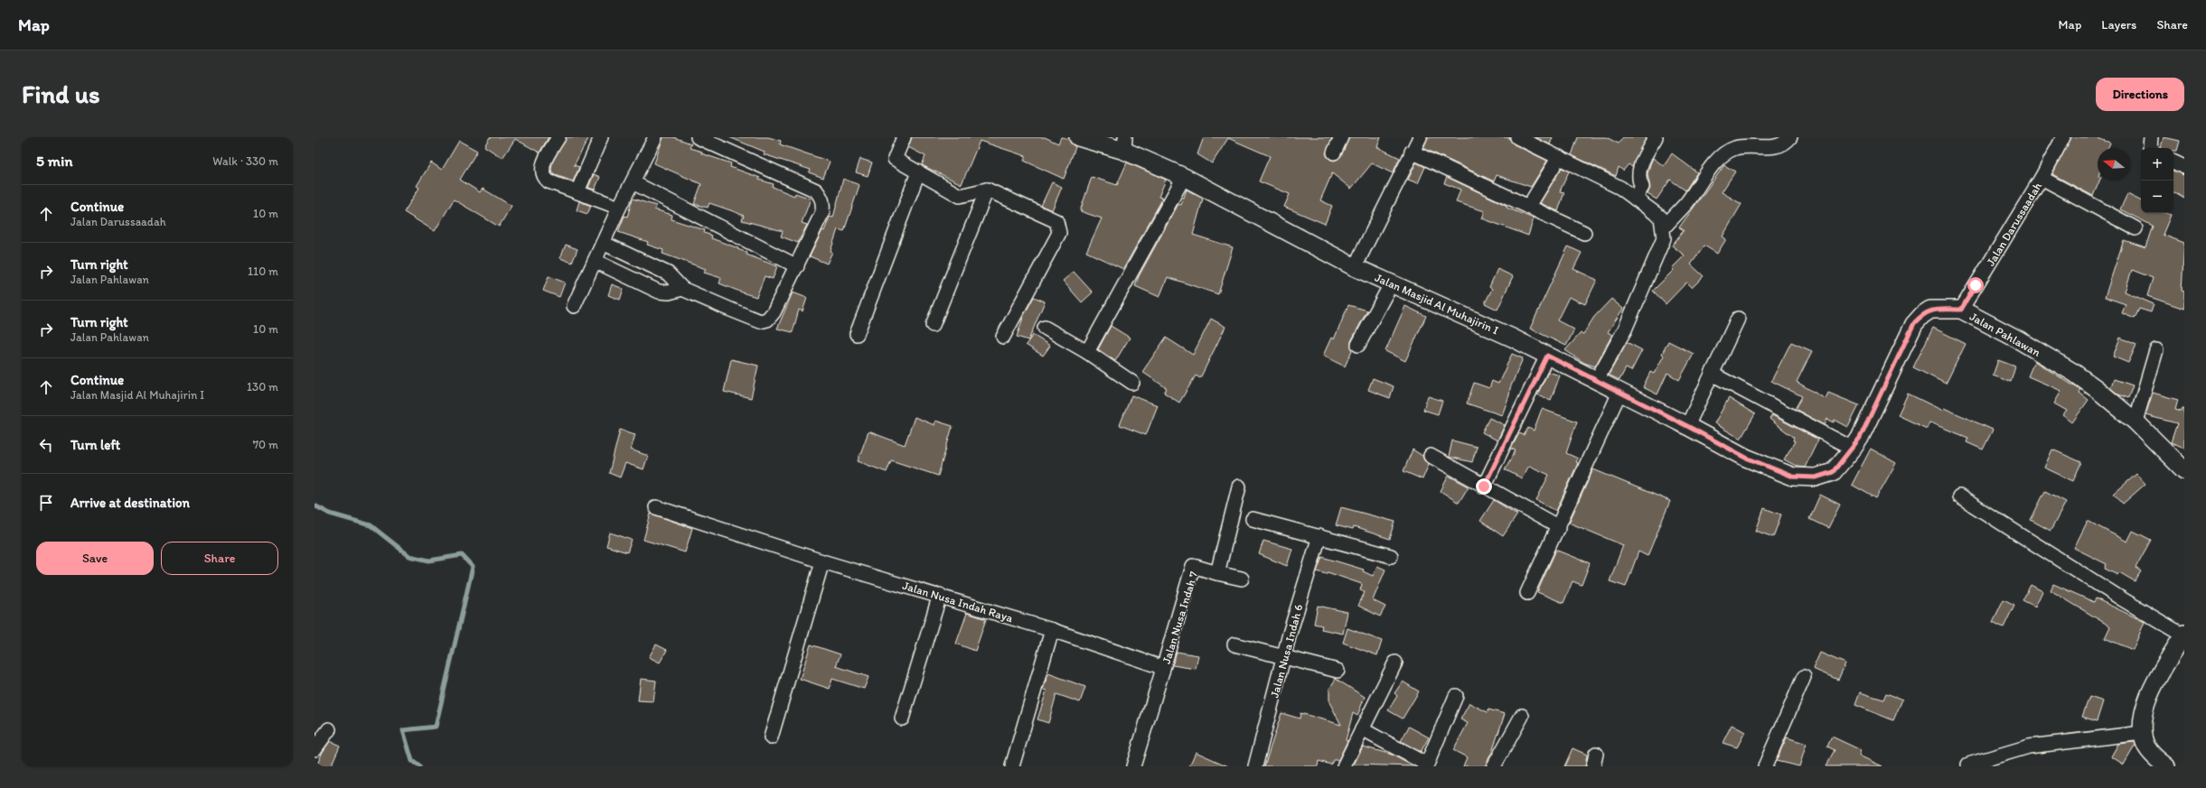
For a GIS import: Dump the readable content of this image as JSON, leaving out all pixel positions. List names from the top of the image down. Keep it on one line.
{"streets":{"street":["Jalan Darussaadah","Jalan Masjid Al Muhajirin I","Jalan Pahlawan","Jalan Nusa Indah Raya","Jalan Nusa Indah 7","Jalan Nusa Indah 6"]},"crossings":[["Jalan Darussaadah","Jalan Pahlawan"],["Jalan Masjid Al Muhajirin I","Jalan Pahlawan"],["Jalan Nusa Indah Raya","Jalan Nusa Indah 7"]],"north":"left","page":{"header":"Map","nav":["Map","Layers","Share"],"buttons":["Directions",["Save","Share"]],"title":"Find us","heading":["5 min","Walk · 330 m"],"map_buttons":["+","−"],"list":[["Continue","Jalan Darussaadah","10 m"],["Turn right","Jalan Pahlawan","110 m"],["Turn right","Jalan Pahlawan","10 m"],["Continue","Jalan Masjid Al Muhajirin I","130 m"],["Turn left","70 m"],"Arrive at destination"]}}
